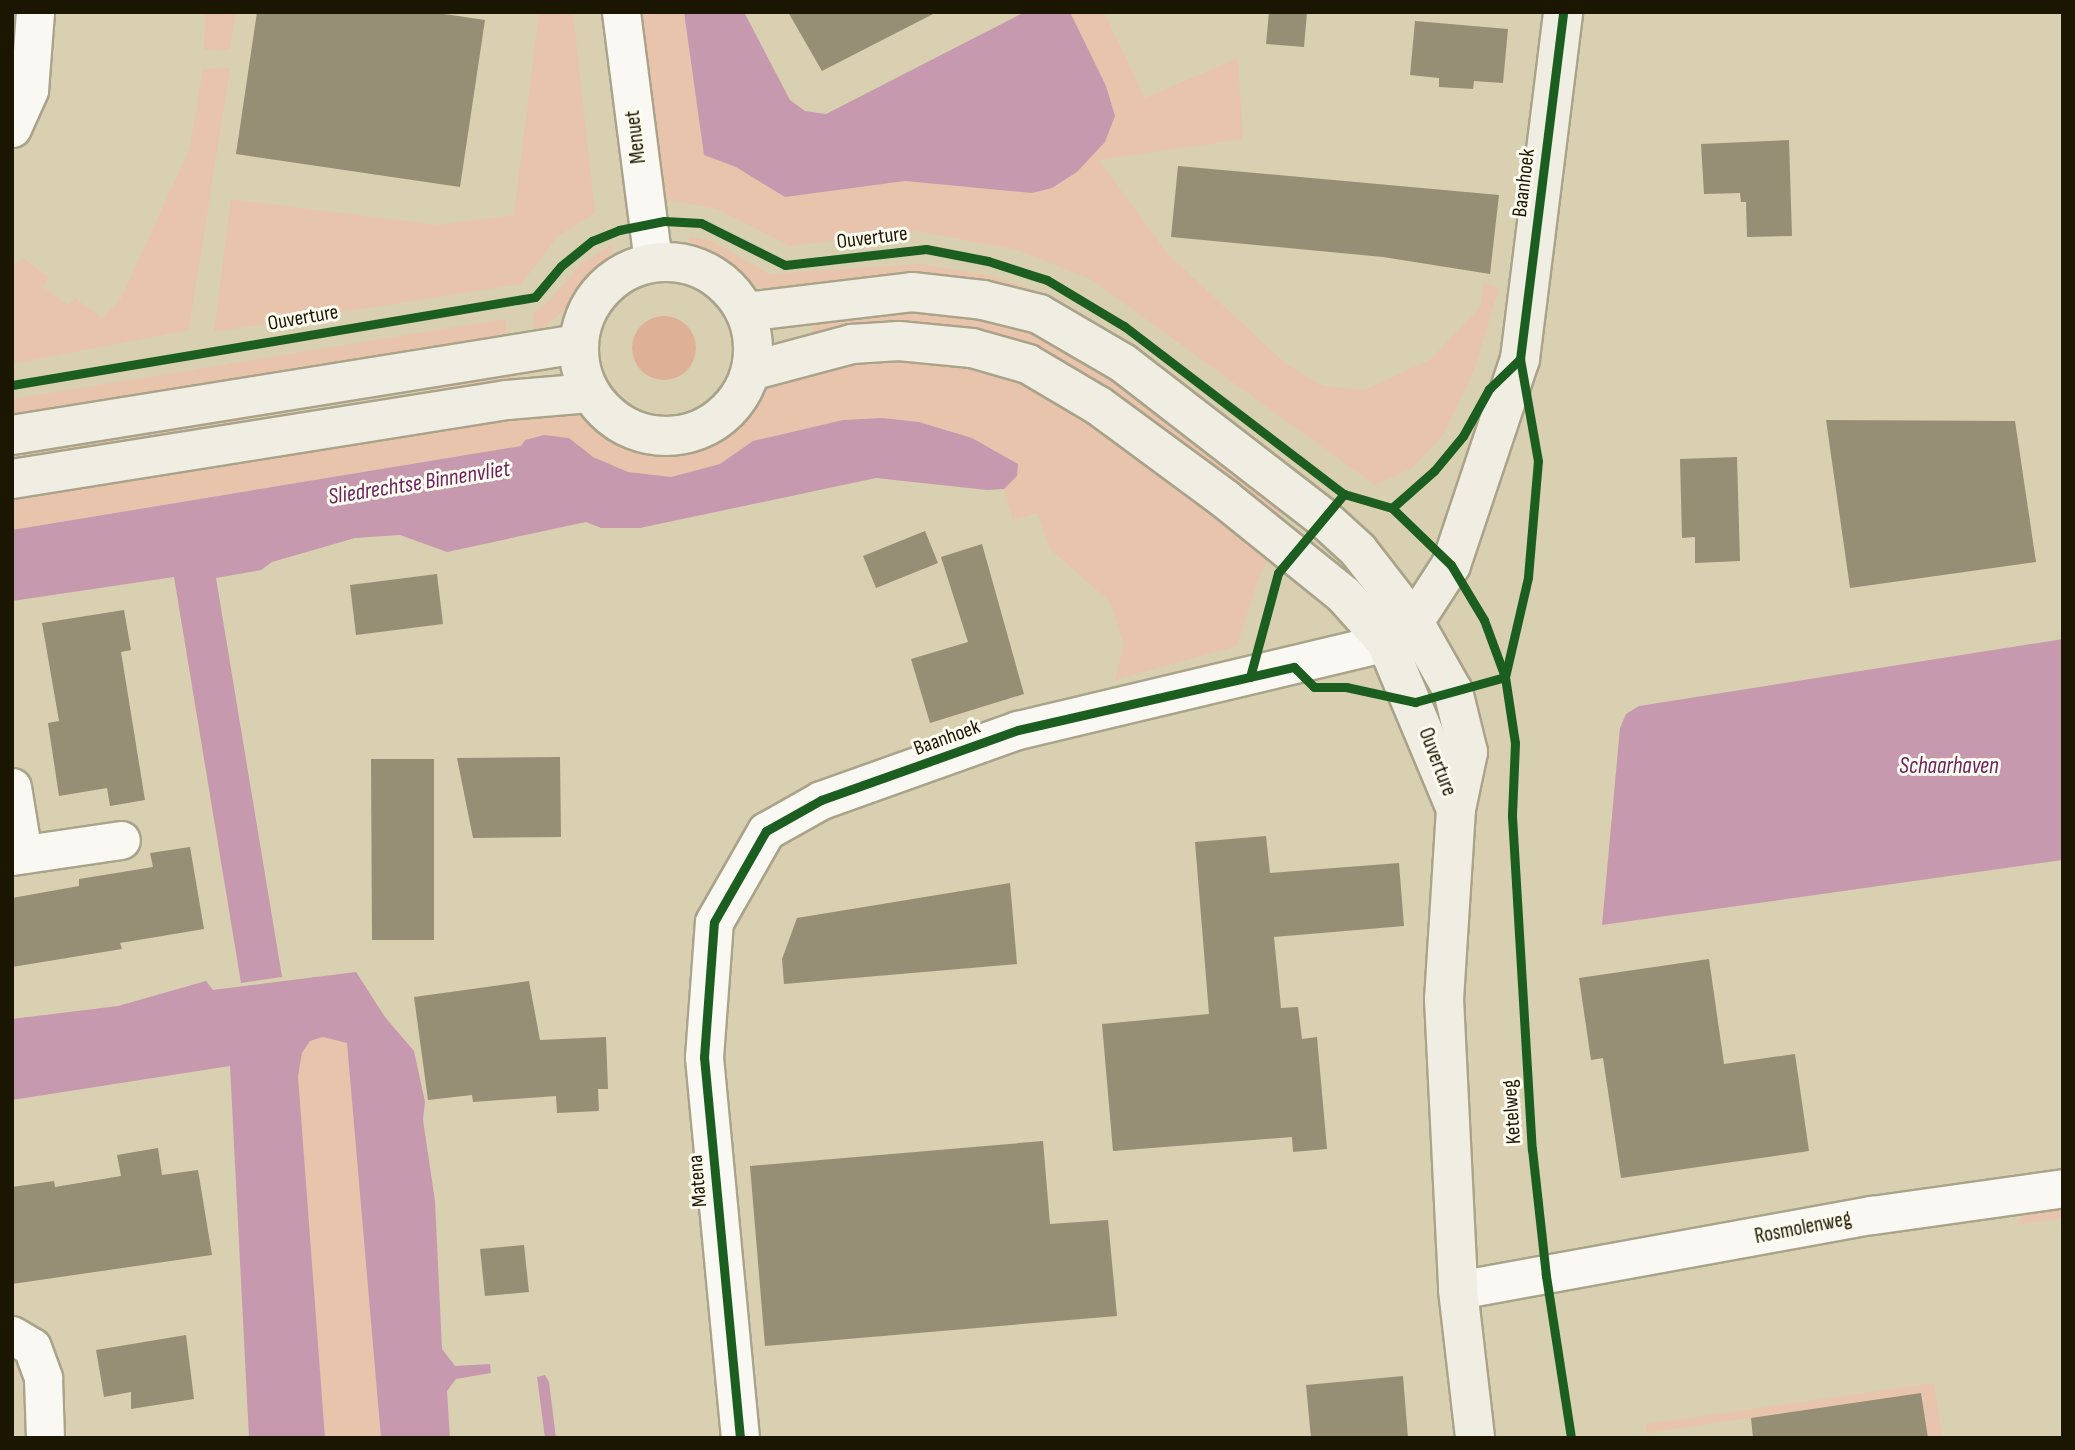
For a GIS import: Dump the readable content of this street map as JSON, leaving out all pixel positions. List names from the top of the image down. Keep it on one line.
{"streets":{"street":["Menuet","Baanhoek","Ouverture","Matena","Rosmolenweg"],"cycle path":["Ketelweg"]},"crossings":[["Menuet","Ouverture"],["Baanhoek","Ouverture"],["Baanhoek","Matena"],["Ouverture","Rosmolenweg"]],"water":["Sliedrechtse Binnenvliet","Schaarhaven"]}
